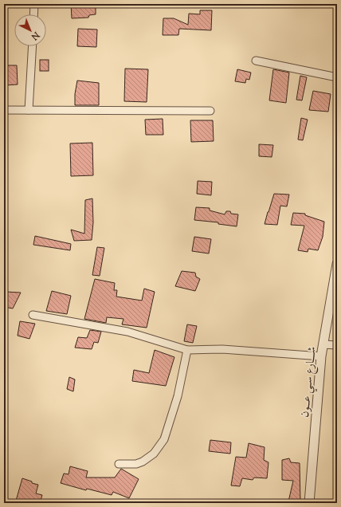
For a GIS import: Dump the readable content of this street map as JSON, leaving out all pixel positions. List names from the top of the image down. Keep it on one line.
{"streets":{"street":["شــــارع ســي عـــون"]},"north":"bottom right"}
